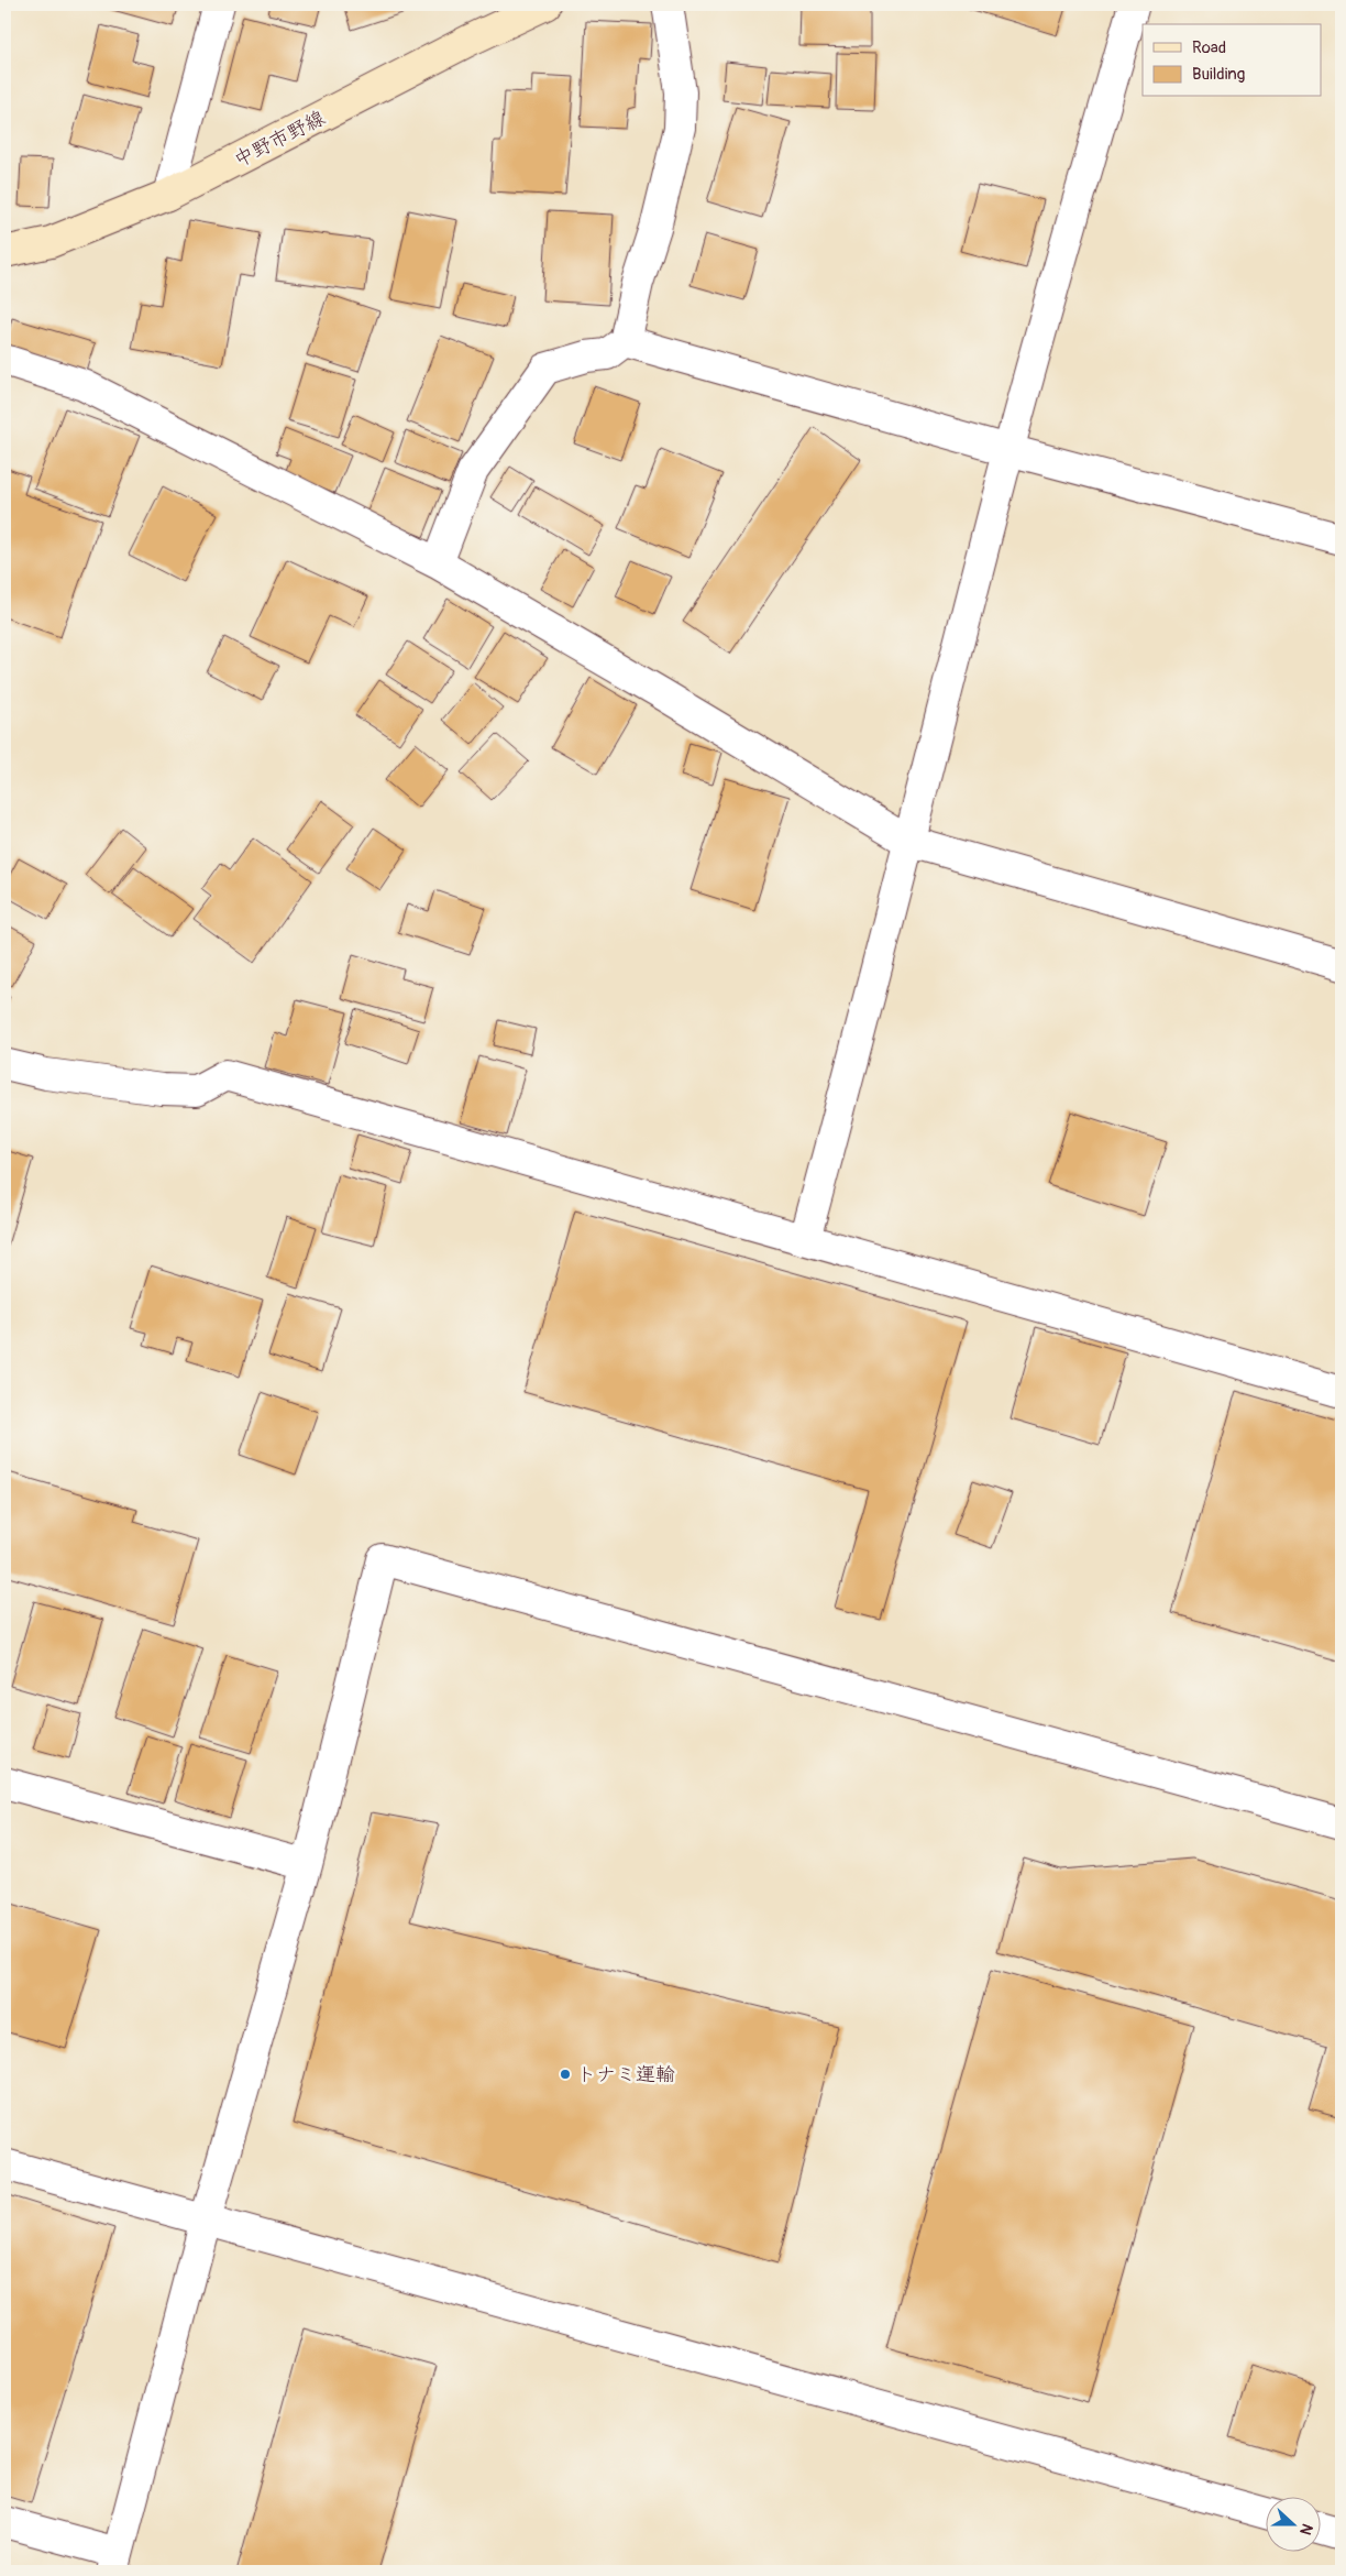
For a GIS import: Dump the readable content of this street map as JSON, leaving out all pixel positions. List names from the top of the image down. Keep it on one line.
{"streets":{"main road":["中野市野線"]},"places":["トナミ運輸"],"legend":["Road","Building"],"north":"right"}
